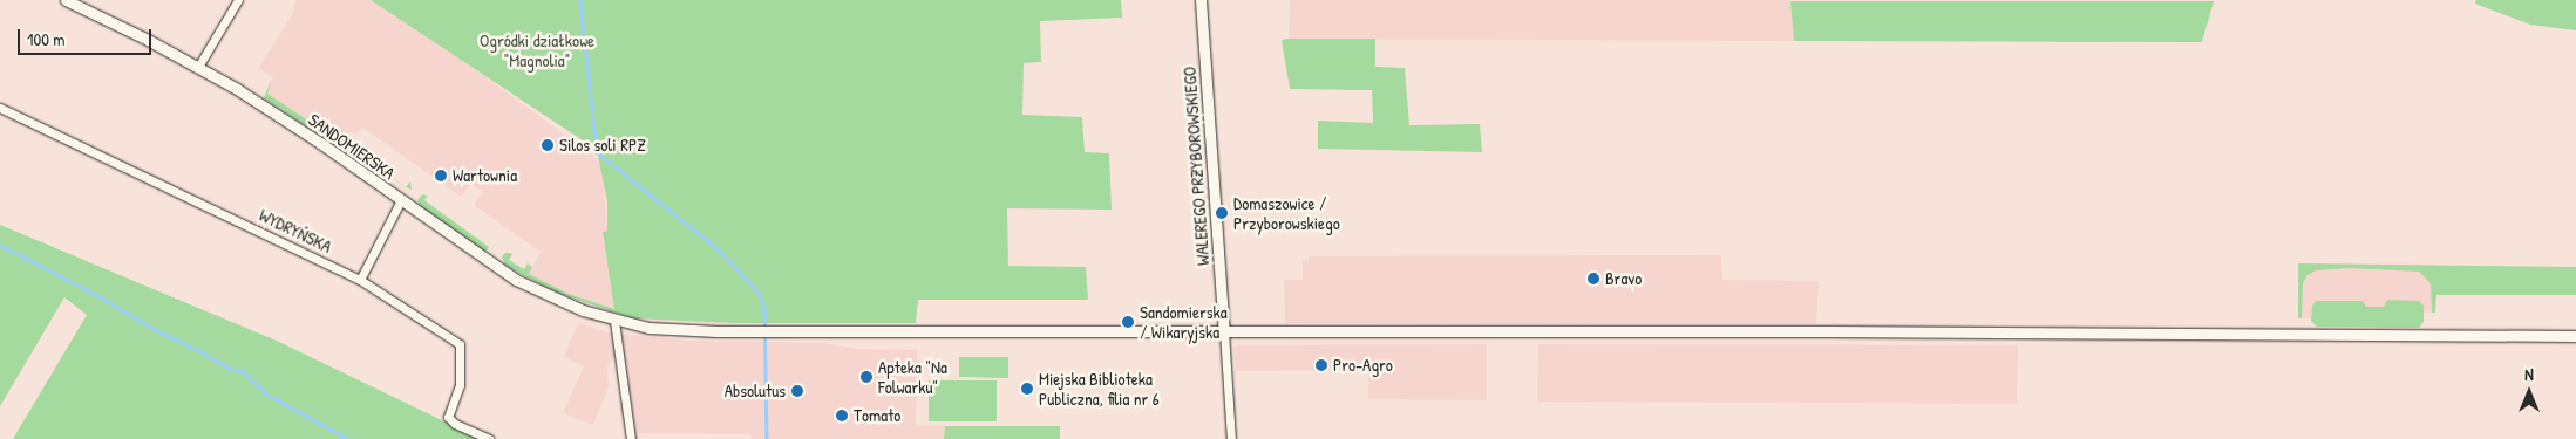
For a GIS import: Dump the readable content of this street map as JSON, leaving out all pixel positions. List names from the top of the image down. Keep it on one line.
{"streets":{"street":["SANDOMIERSKA","WALEREGO PRZYBOROWSKIEGO","WYDRYŃSKA"]},"crossings":[["SANDOMIERSKA","WALEREGO PRZYBOROWSKIEGO"]],"parks":["Ogródki działkowe \"Magnolia\""],"places":["Silos soli RPZ","Wartownia","Domaszowice / Przyborowskiego","Bravo","Sandomierska / Wikaryjska","Pro-Agro","Apteka \"Na Folwarku\"","Miejska Biblioteka Publiczna, filia nr 6","Absolutus","Tomato"],"scale_bar":"100 m","north":"top"}
